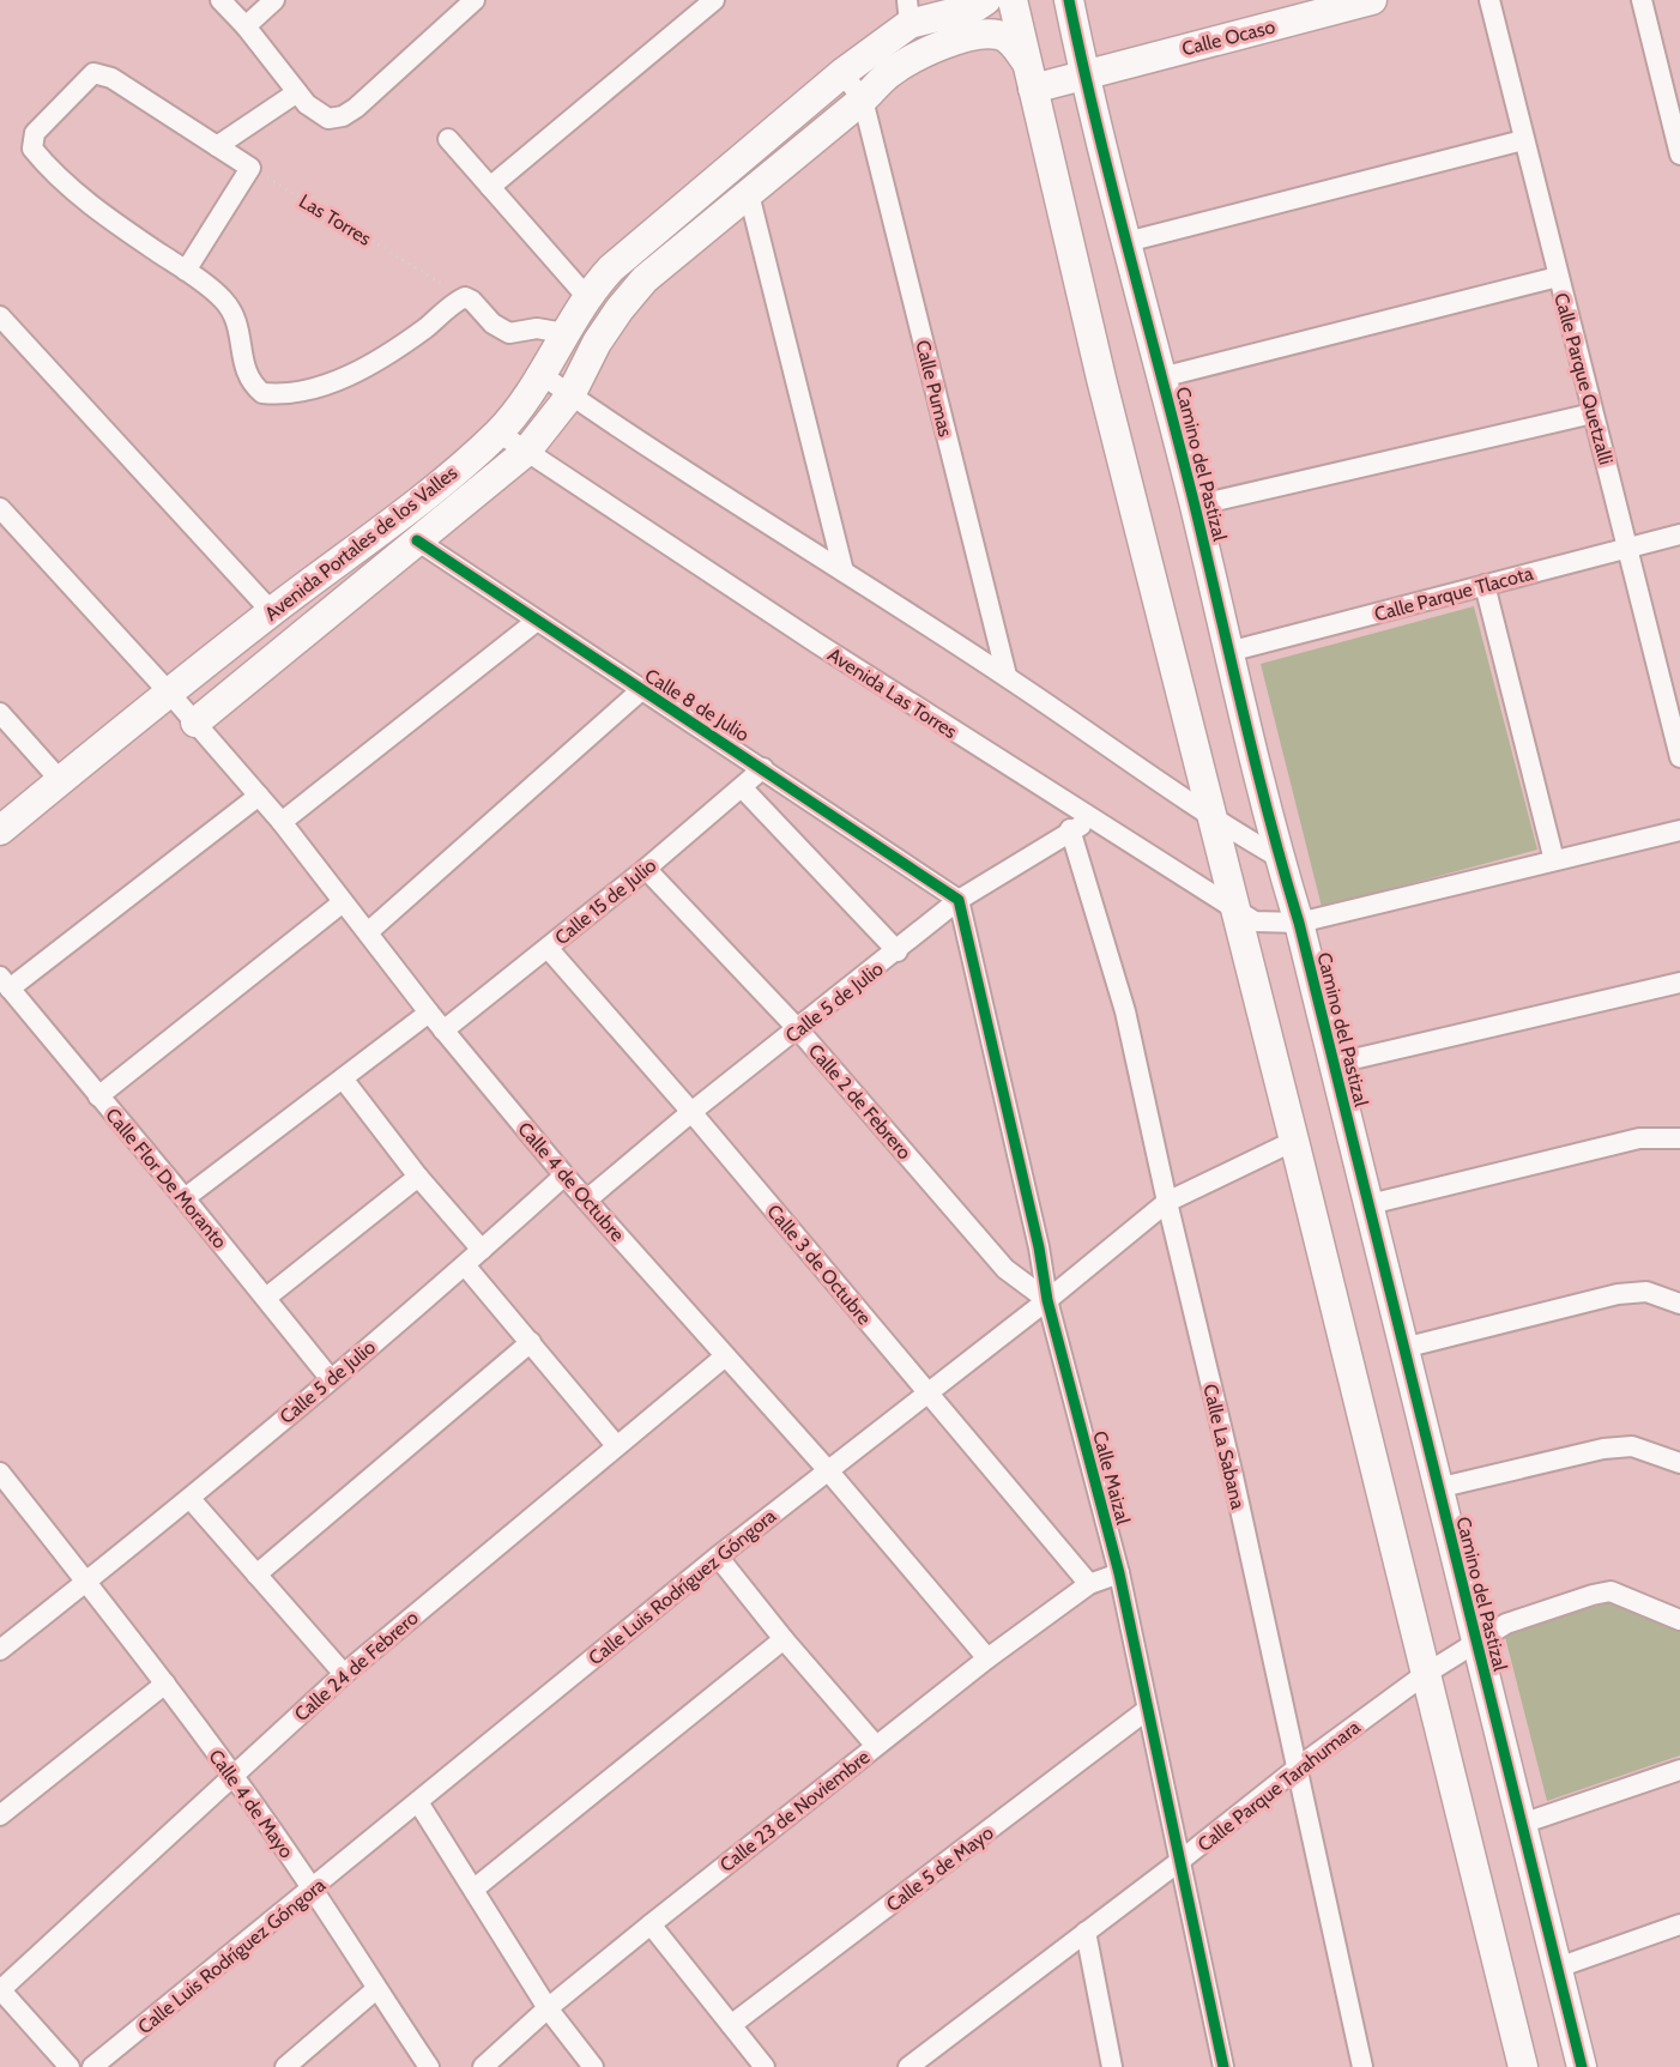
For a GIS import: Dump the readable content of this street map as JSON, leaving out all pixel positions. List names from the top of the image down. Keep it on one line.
{"streets":{"street":["Calle Ocaso","Calle Parque Quetzalli","Calle Pumas","Camino del Pastizal","Avenida Portales de los Valles","Calle Parque Tlacota","Avenida Las Torres","Calle 8 de Julio","Calle 15 de Julio","Calle 5 de Julio","Calle 2 de Febrero","Calle Flor De Moranto","Calle 4 de Octubre","Calle 3 de Octubre","Calle La Sabana","Calle Maizal","Calle Luis Rodríguez Góngora","Calle 24 de Febrero","Calle Parque Tarahumara","Calle 4 de Mayo","Calle 23 de Noviembre","Calle 5 de Mayo"],"path":["Las Torres"]},"crossings":[["Calle Ocaso","Camino del Pastizal"],["Calle Ocaso","Avenida Portales de los Valles"],["Calle Parque Quetzalli","Calle Parque Tlacota"],["Calle Pumas","Avenida Portales de los Valles"],["Camino del Pastizal","Calle Parque Tlacota"],["Camino del Pastizal","Avenida Las Torres"],["Camino del Pastizal","Calle Parque Tarahumara"],["Avenida Portales de los Valles","Avenida Las Torres"],["Avenida Portales de los Valles","Calle 8 de Julio"],["Avenida Portales de los Valles","Calle 4 de Octubre"],["Avenida Las Torres","Calle 5 de Julio"],["Calle 8 de Julio","Calle 15 de Julio"],["Calle 8 de Julio","Calle 5 de Julio"],["Calle 8 de Julio","Calle Maizal"],["Calle 15 de Julio","Calle 2 de Febrero"],["Calle 15 de Julio","Calle 4 de Octubre"],["Calle 15 de Julio","Calle 3 de Octubre"],["Calle 5 de Julio","Calle 2 de Febrero"],["Calle 5 de Julio","Calle Flor De Moranto"],["Calle 5 de Julio","Calle 4 de Octubre"],["Calle 5 de Julio","Calle 3 de Octubre"],["Calle 5 de Julio","Calle La Sabana"],["Calle 5 de Julio","Calle Maizal"],["Calle 5 de Julio","Calle 4 de Mayo"],["Calle 2 de Febrero","Calle Maizal"],["Calle 2 de Febrero","Calle Luis Rodríguez Góngora"],["Calle 4 de Octubre","Calle Luis Rodríguez Góngora"],["Calle 4 de Octubre","Calle 24 de Febrero"],["Calle 4 de Octubre","Calle 23 de Noviembre"],["Calle 3 de Octubre","Calle Luis Rodríguez Góngora"],["Calle 3 de Octubre","Calle 23 de Noviembre"],["Calle La Sabana","Calle Luis Rodríguez Góngora"],["Calle La Sabana","Calle Parque Tarahumara"],["Calle Maizal","Calle Luis Rodríguez Góngora"],["Calle Maizal","Calle Parque Tarahumara"],["Calle Maizal","Calle 23 de Noviembre"],["Calle Maizal","Calle 5 de Mayo"],["Calle Luis Rodríguez Góngora","Calle 4 de Mayo"],["Calle 24 de Febrero","Calle 4 de Mayo"]]}
